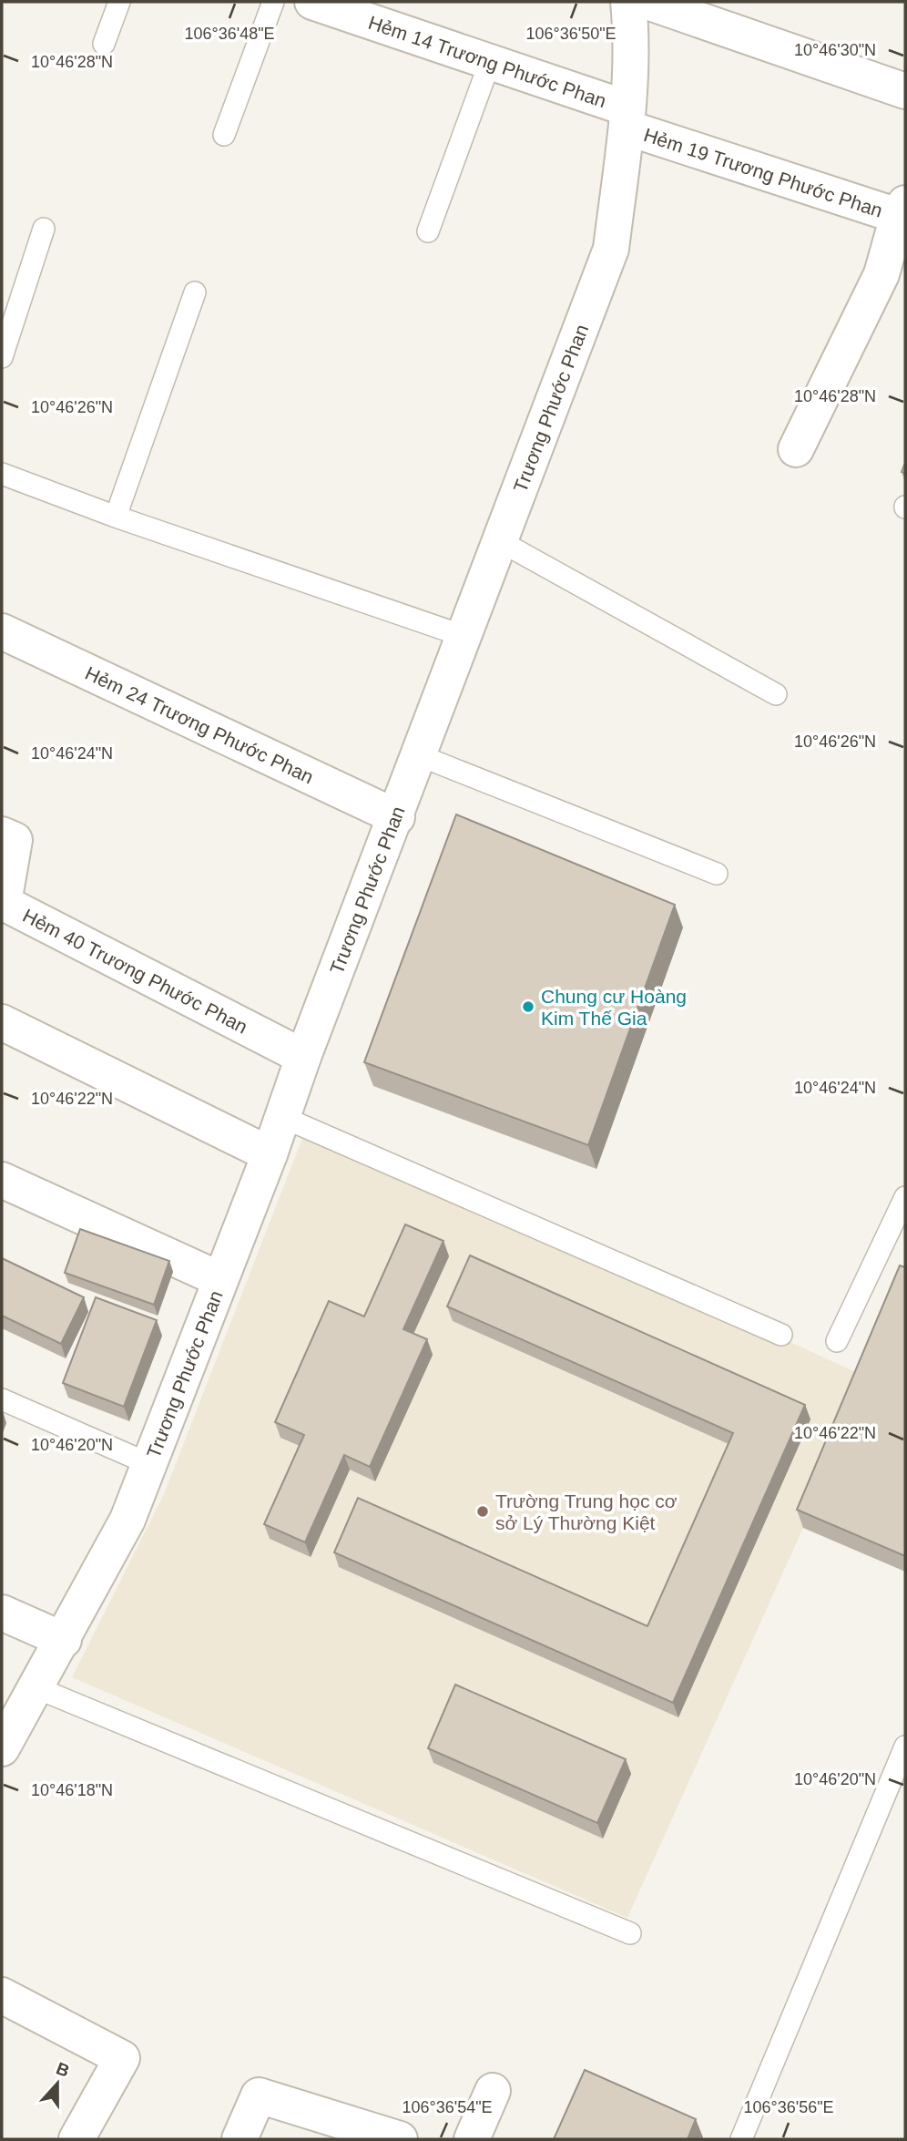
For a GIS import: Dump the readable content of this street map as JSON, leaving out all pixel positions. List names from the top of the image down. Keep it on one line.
{"streets":{"street":["Hẻm 14 Trương Phước Phan","Hẻm 19 Trương Phước Phan","Trương Phước Phan","Hẻm 24 Trương Phước Phan","Hẻm 40 Trương Phước Phan"]},"crossings":[["Hẻm 14 Trương Phước Phan","Hẻm 19 Trương Phước Phan"],["Hẻm 14 Trương Phước Phan","Trương Phước Phan"],["Hẻm 19 Trương Phước Phan","Trương Phước Phan"],["Trương Phước Phan","Hẻm 24 Trương Phước Phan"],["Trương Phước Phan","Hẻm 40 Trương Phước Phan"]],"places":["Chung cư Hoàng Kim Thế Gia","Trường Trung học cơ sở Lý Thường Kiệt"],"north":"top","coordinates":["106°36'48\"E","106°36'50\"E","10°46'30\"N","10°46'28\"N","10°46'26\"N","10°46'24\"N","10°46'22\"N","10°46'20\"N","10°46'18\"N","106°36'54\"E","106°36'56\"E"]}
